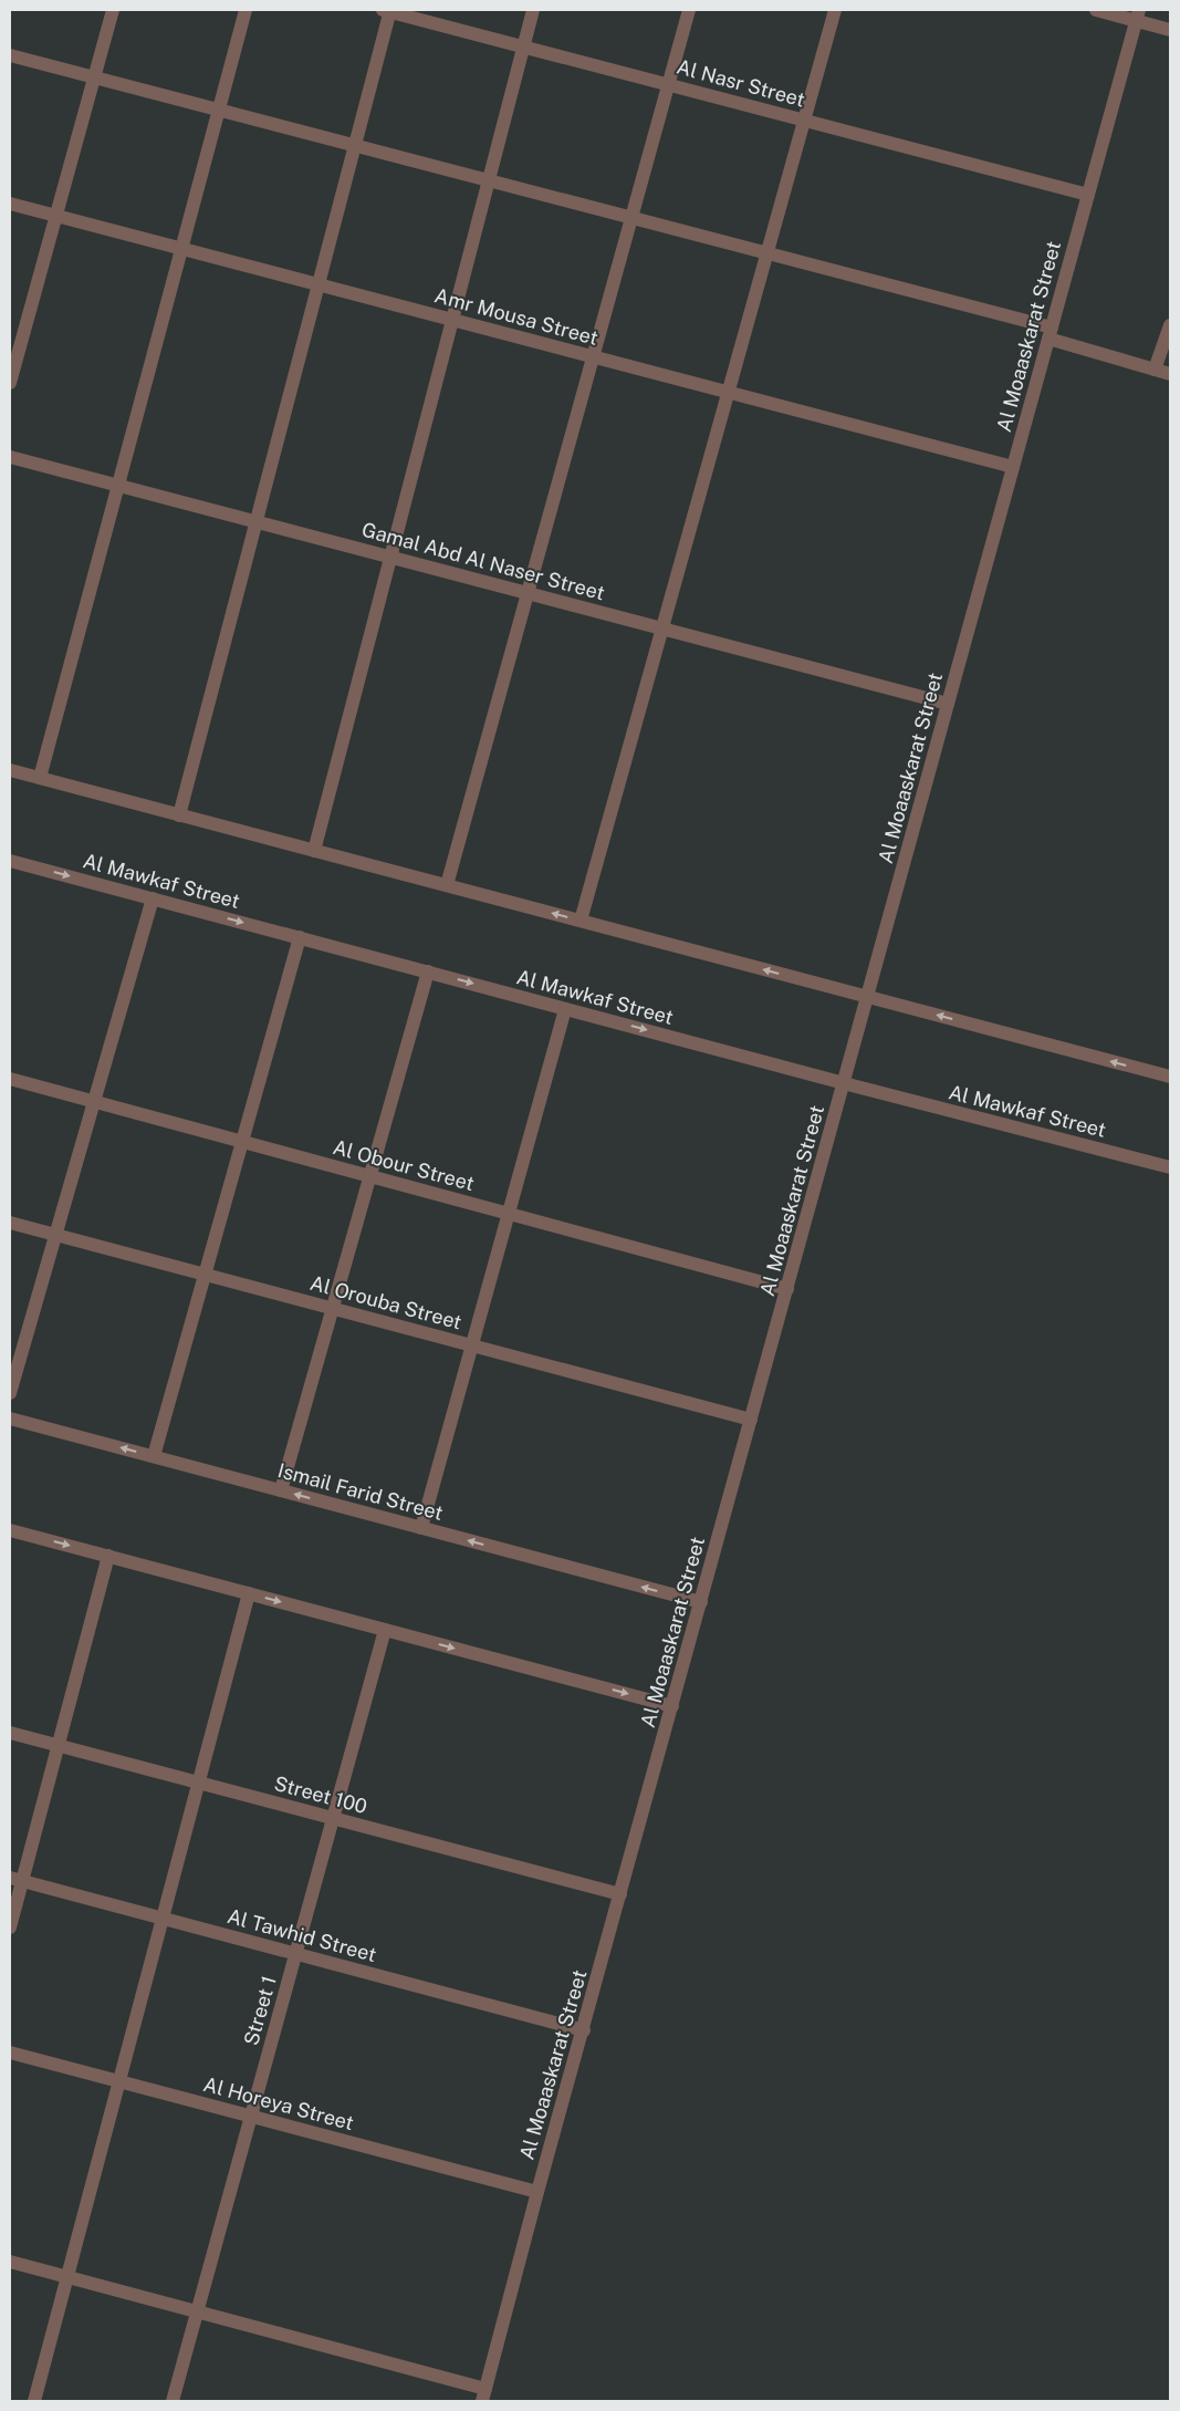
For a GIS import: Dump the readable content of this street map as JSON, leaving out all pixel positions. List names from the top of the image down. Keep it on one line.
{"streets":{"street":["Al Nasr Street","Amr Mousa Street","Al Moaaskarat Street","Gamal Abd Al Naser Street","Al Mawkaf Street","Al Obour Street","Al Orouba Street","Ismail Farid Street","Street 100","Al Tawhid Street","Street 1","Al Horeya Street"]},"crossings":[["Al Nasr Street","Al Moaaskarat Street"],["Amr Mousa Street","Al Moaaskarat Street"],["Al Moaaskarat Street","Gamal Abd Al Naser Street"],["Al Moaaskarat Street","Al Mawkaf Street"],["Al Moaaskarat Street","Al Obour Street"],["Al Moaaskarat Street","Al Orouba Street"],["Al Moaaskarat Street","Ismail Farid Street"],["Al Moaaskarat Street","Street 100"],["Al Moaaskarat Street","Al Tawhid Street"],["Al Moaaskarat Street","Al Horeya Street"],["Street 100","Street 1"],["Al Tawhid Street","Street 1"],["Street 1","Al Horeya Street"]]}
